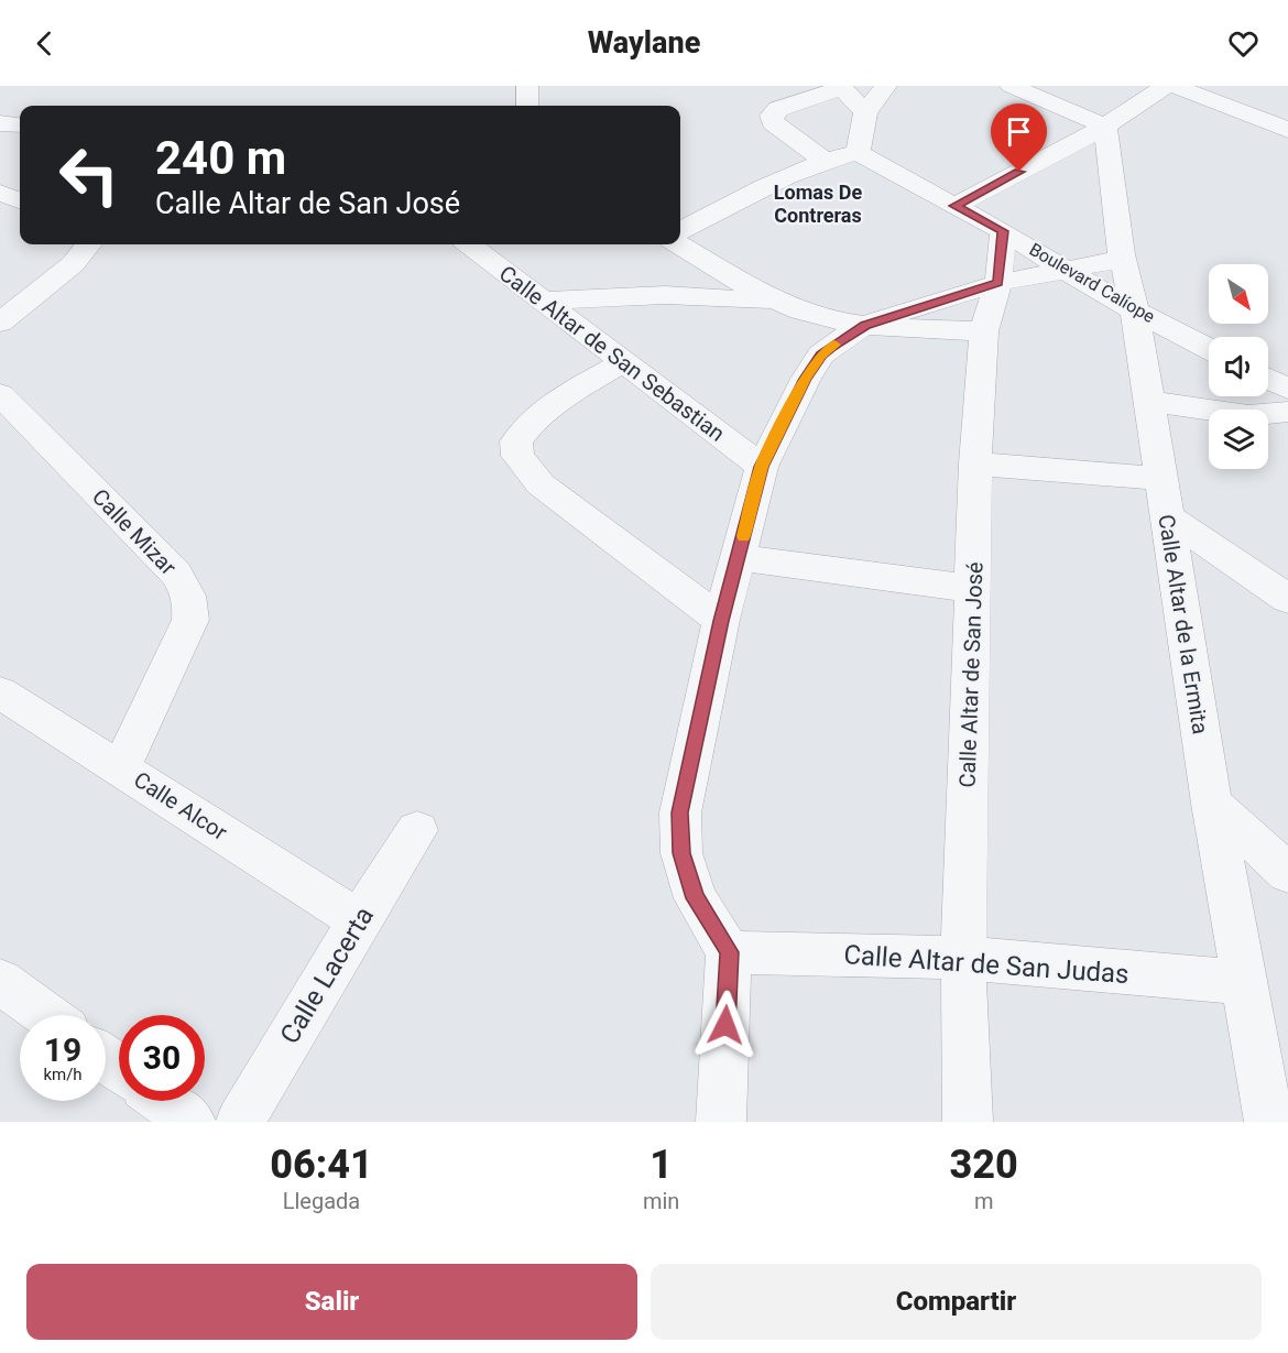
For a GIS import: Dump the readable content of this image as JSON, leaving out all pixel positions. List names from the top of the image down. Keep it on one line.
{"streets":{"street":["Boulevard Calíope","Calle Altar de San Sebastian","Calle Mizar","Calle Altar de la Ermita","Calle Altar de San José","Calle Alcor","Calle Altar de San Judas","Calle Lacerta"]},"crossings":[["Boulevard Calíope","Calle Altar de la Ermita"],["Boulevard Calíope","Calle Altar de San José"],["Calle Mizar","Calle Alcor"],["Calle Altar de la Ermita","Calle Altar de San Judas"],["Calle Altar de San José","Calle Altar de San Judas"],["Calle Alcor","Calle Lacerta"]],"districts":["Lomas De Contreras"],"north":"bottom right","page":{"header":"Waylane","turn":["240 m","Calle Altar de San José"],"speed":"19 km/h","limit":"30","eta":["06:41","Llegada","1","min","320","m"],"buttons":["Salir","Compartir"]}}
